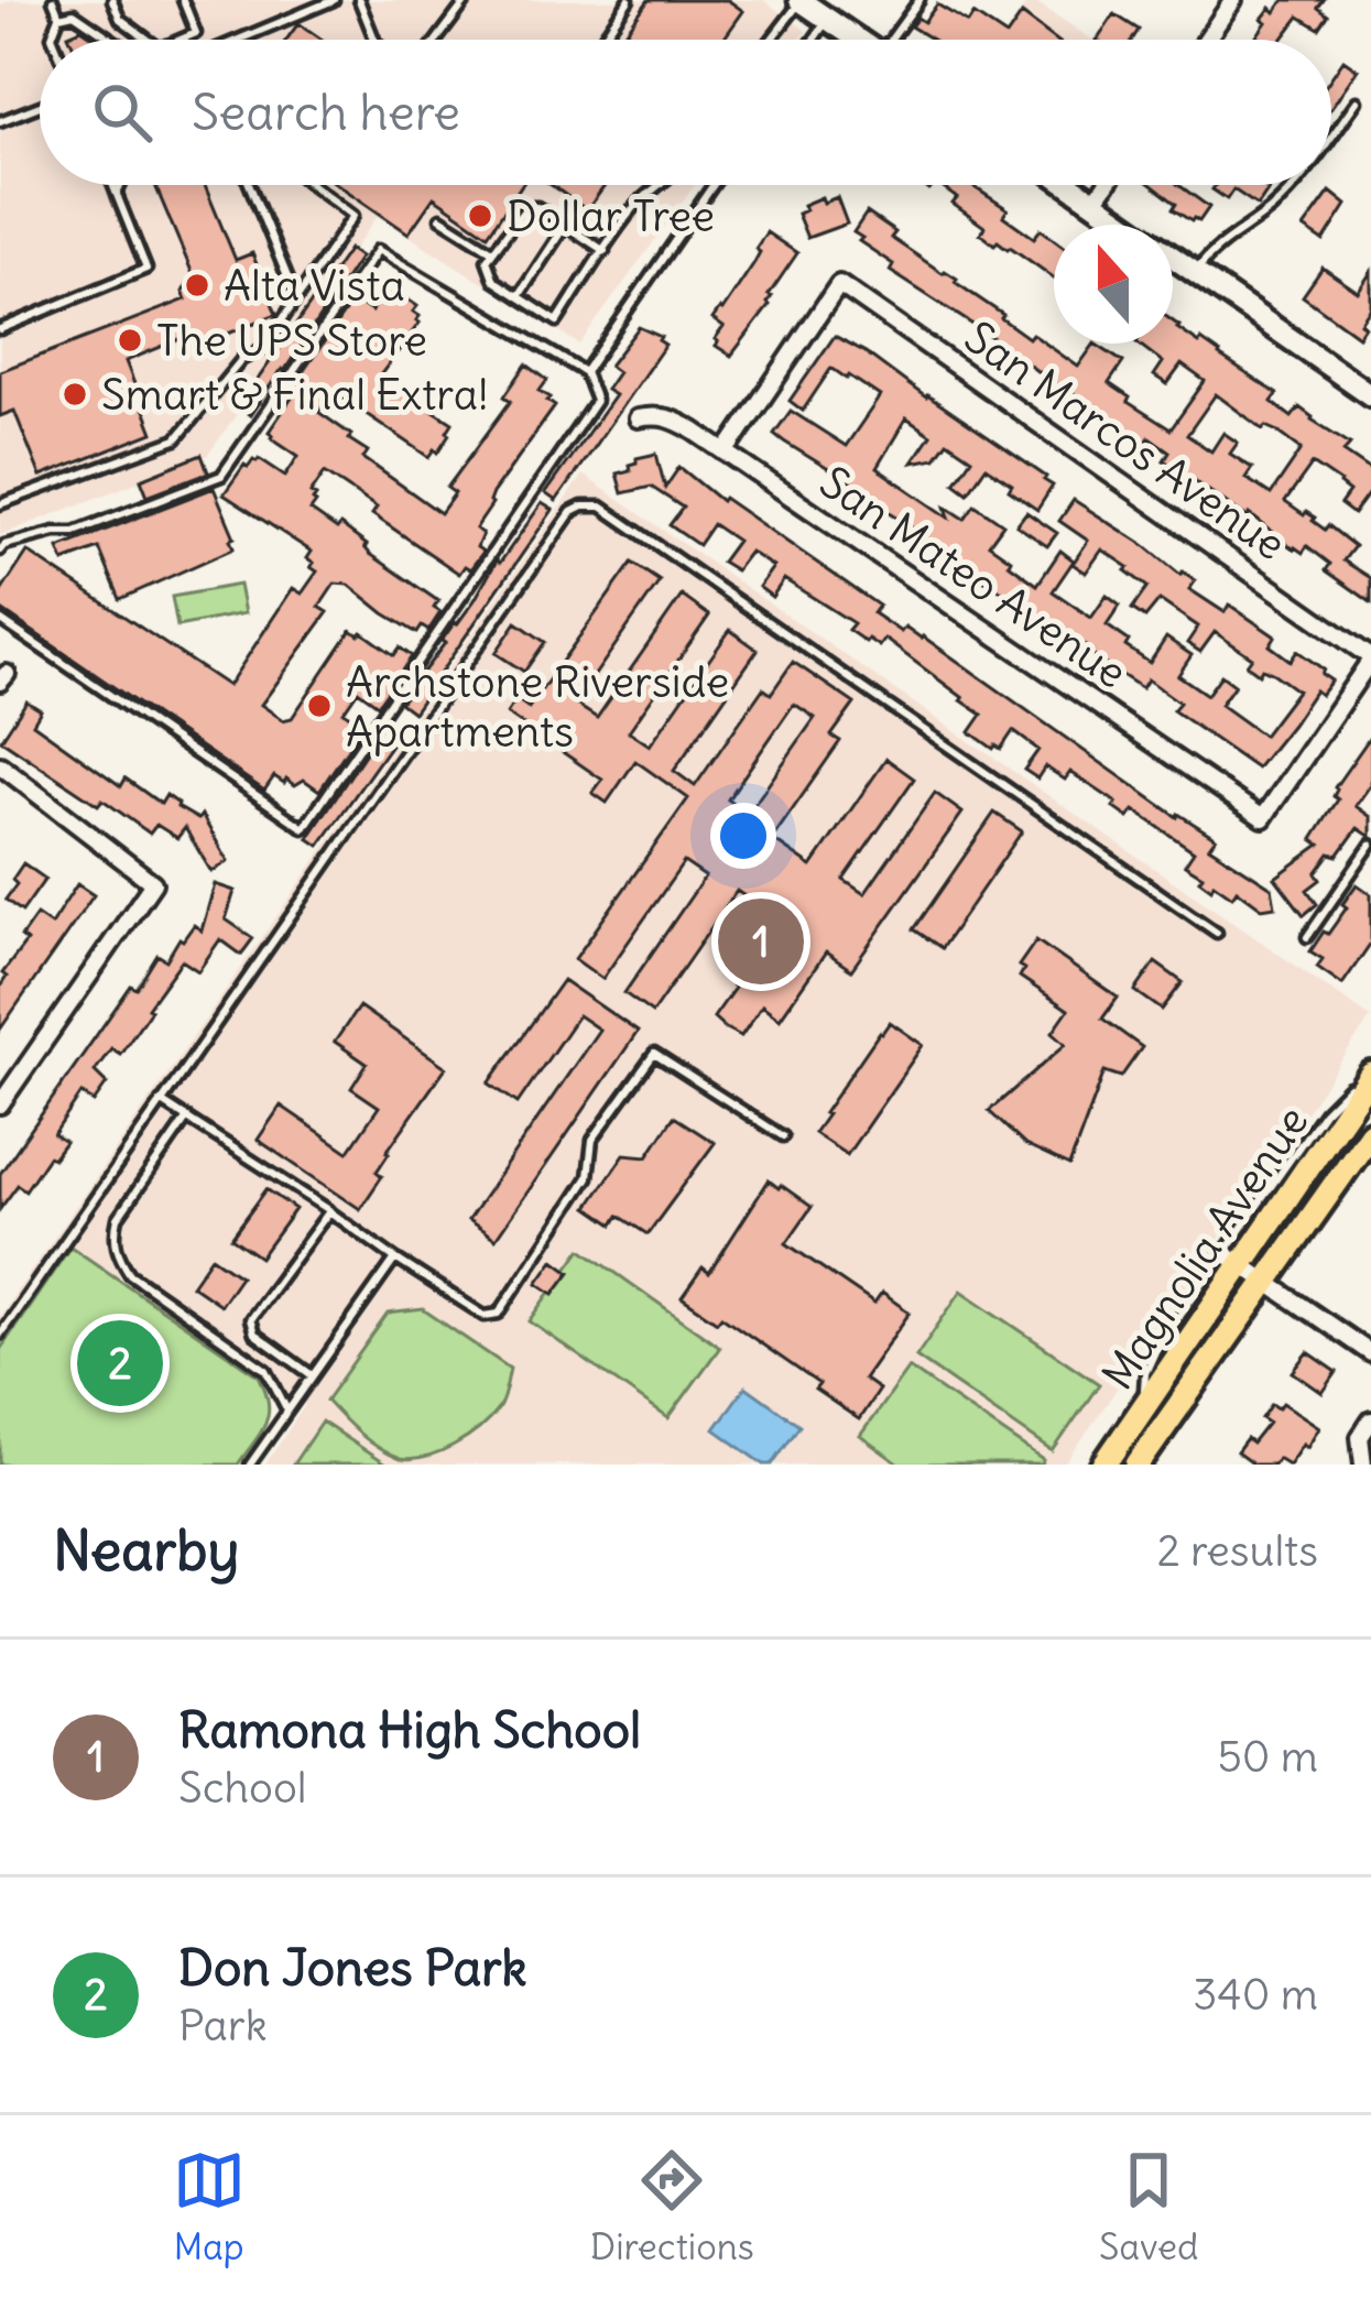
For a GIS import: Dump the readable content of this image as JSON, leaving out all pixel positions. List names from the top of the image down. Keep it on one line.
{"streets":{"main road":["Magnolia Avenue"],"street":["San Marcos Avenue","San Mateo Avenue"]},"crossings":[["San Marcos Avenue","San Mateo Avenue"]],"places":["Dollar Tree","Alta Vista","The UPS Store","Smart & Final Extra!","Archstone Riverside Apartments"],"north":"top","page":{"search":"Search here","pins":["1","2"],"heading":["Nearby","2 results"],"list":[{"mark":"1","name":"Ramona High School","note":"School","value":"50 m"},{"mark":"2","name":"Don Jones Park","note":"Park","value":"340 m"}],"nav":["Map","Directions","Saved"]}}
